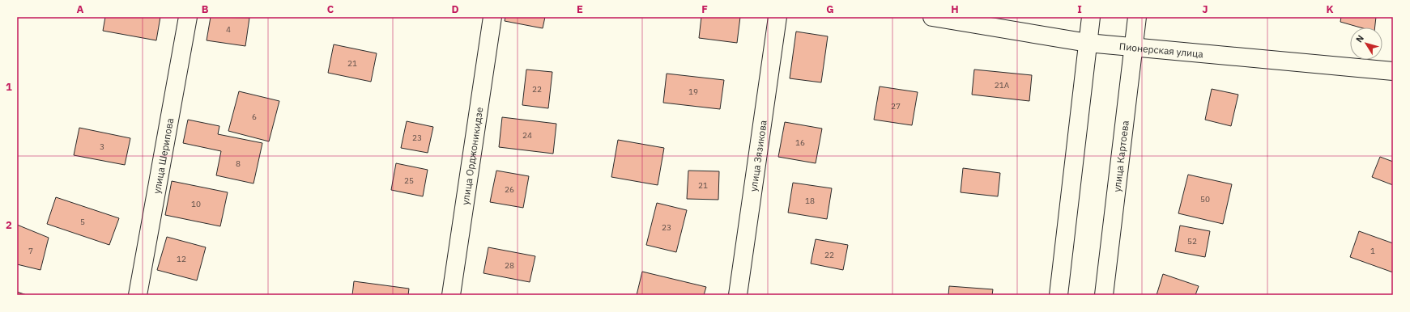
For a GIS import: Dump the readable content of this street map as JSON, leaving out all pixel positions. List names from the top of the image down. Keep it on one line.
{"streets":{"street":["Пионерская улица","улица Шерипова","улица Орджоникидзе","улица Зязикова","улица Картоева"]},"crossings":[["Пионерская улица","улица Картоева"]],"house_numbers":["4","21","21А","22","19","27","6","24","23","16","3","8","25","21","26","50","18","10","5","23","52","7","1","22","12","28"],"north":"top left","grid":{"columns":["A","B","C","D","E","F","G","H","I","J","K"],"rows":["1","2"]}}
